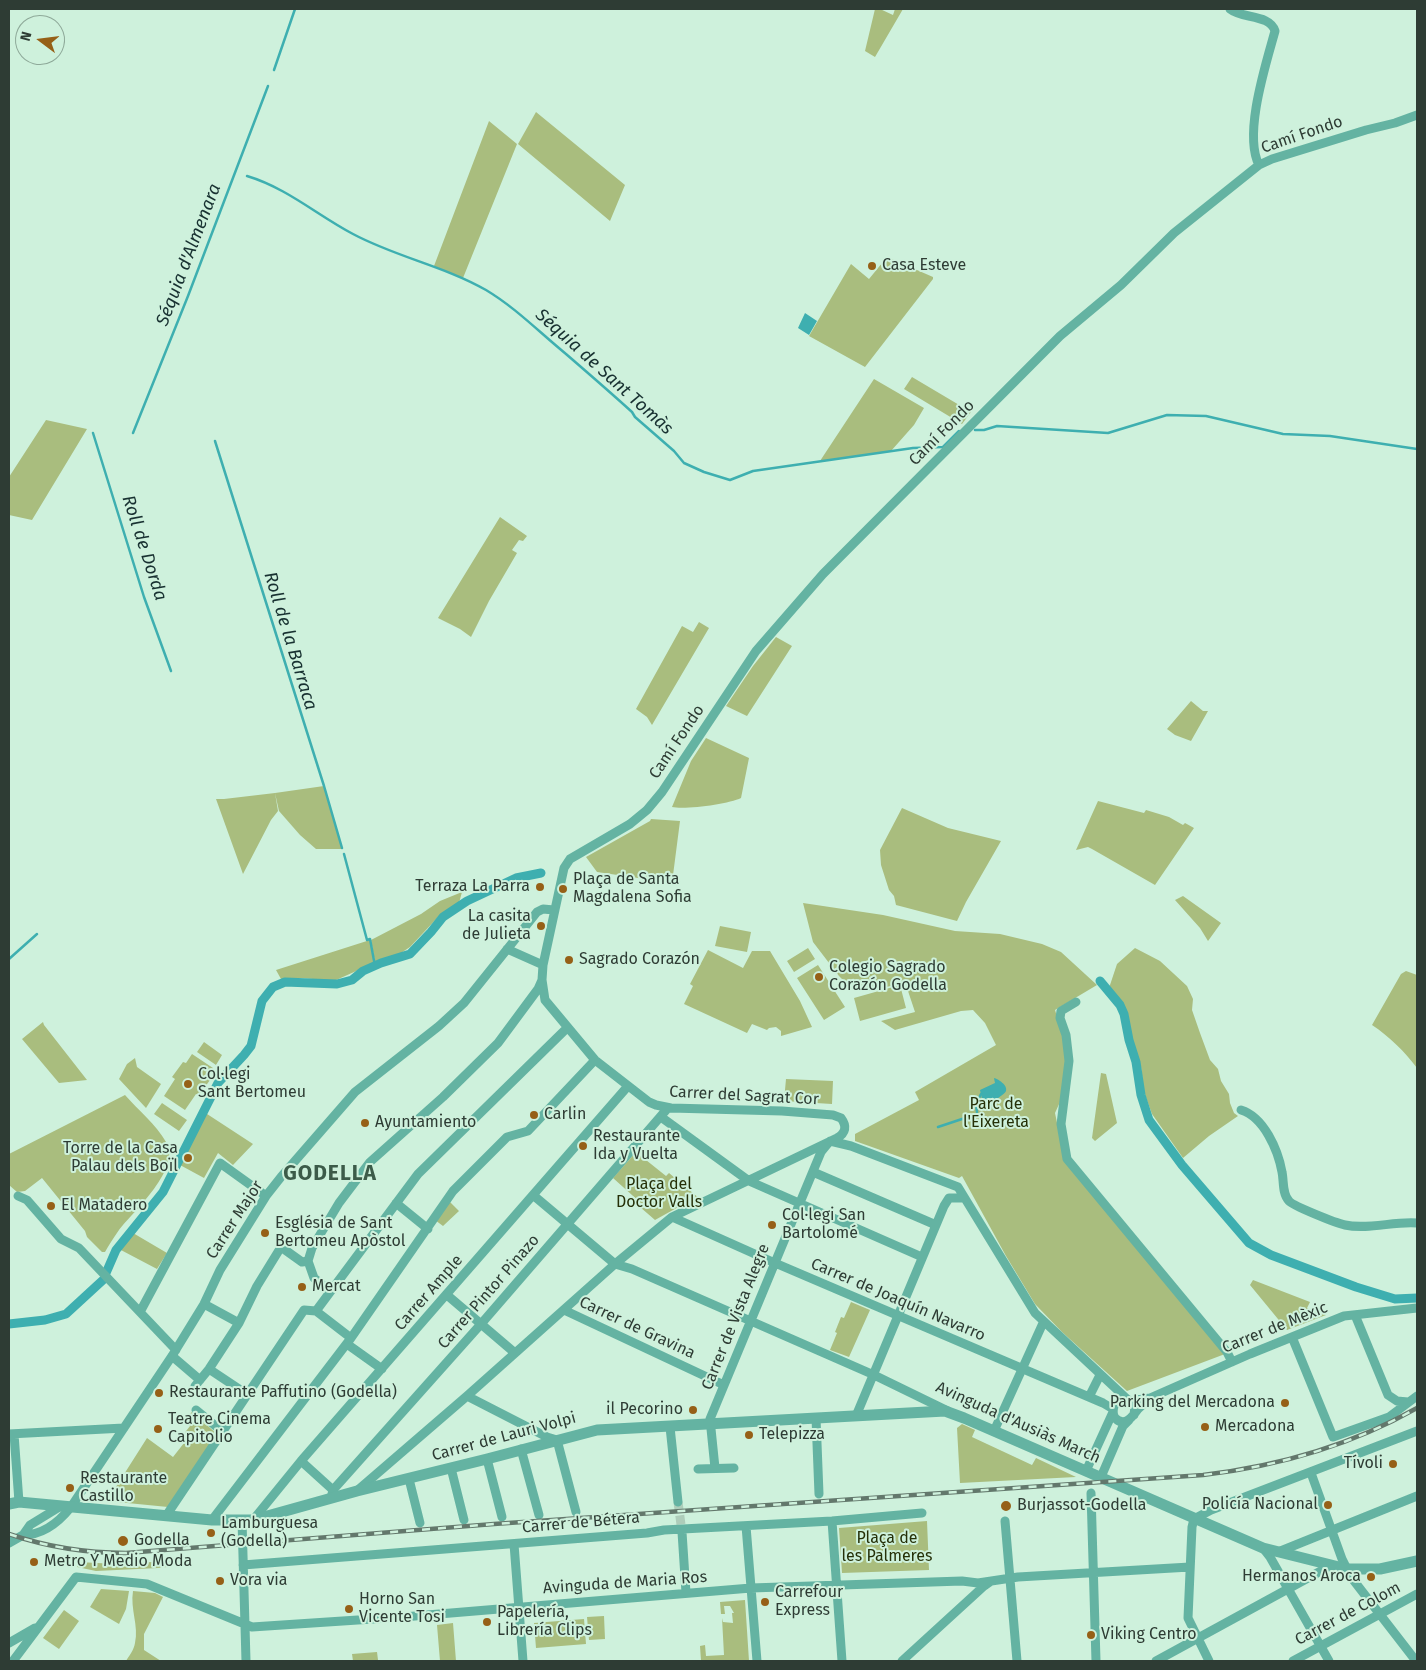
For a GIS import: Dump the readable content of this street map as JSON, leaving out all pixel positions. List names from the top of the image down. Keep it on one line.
{"streets":{"street":["Camí Fondo","Carrer del Sagrat Cor","Carrer Major","Carrer Pintor Pinazo","Carrer Ample","Carrer de Joaquín Navarro","Carrer de Vista Alegre","Carrer de Gravina","Carrer de Mèxic","Avinguda d'Ausiàs March","Carrer de Lauri Volpi","Carrer de Bétera","Avinguda de Maria Ros","Carrer de Colom"]},"crossings":[["Camí Fondo","Carrer Major"],["Carrer del Sagrat Cor","Carrer Pintor Pinazo"],["Carrer del Sagrat Cor","Carrer Ample"],["Carrer del Sagrat Cor","Carrer de Vista Alegre"],["Carrer Major","Carrer de Lauri Volpi"],["Carrer Pintor Pinazo","Carrer de Lauri Volpi"],["Carrer Ample","Carrer de Lauri Volpi"],["Carrer de Joaquín Navarro","Carrer de Vista Alegre"],["Carrer de Joaquín Navarro","Carrer de Mèxic"],["Carrer de Vista Alegre","Carrer de Gravina"],["Carrer de Vista Alegre","Avinguda d'Ausiàs March"],["Carrer de Vista Alegre","Carrer de Lauri Volpi"],["Carrer de Mèxic","Avinguda d'Ausiàs March"],["Avinguda d'Ausiàs March","Carrer de Lauri Volpi"]],"districts":["GODELLA"],"water":["Séquia d'Almenara","Séquia de Sant Tomàs","Roll de Dorda","Roll de la Barraca"],"parks":["Parc de l'Eixereta","Plaça del Doctor Valls","Plaça de les Palmeres"],"places":["Casa Esteve","Terraza La Parra","Plaça de Santa Magdalena Sofia","La casita de Julieta","Sagrado Corazón","Colegio Sagrado Corazón Godella","Col·legi Sant Bertomeu","Carlin","Ayuntamiento","Restaurante Ida y Vuelta","Torre de la Casa Palau dels Boïl","El Matadero","Col·legi San Bartolomé","Església de Sant Bertomeu Apòstol","Mercat","Restaurante Paffutino (Godella)","Parking del Mercadona","il Pecorino","Mercadona","Teatre Cinema Capitolio","Telepizza","Tívoli","Restaurante Castillo","Policía Nacional","Burjassot-Godella","Lamburguesa (Godella)","Godella","Metro Y Medio Moda","Hermanos Aroca","Vora via","Carrefour Express","Horno San Vicente Tosi","Papelería, Librería Clips","Viking Centro"],"north":"left"}
